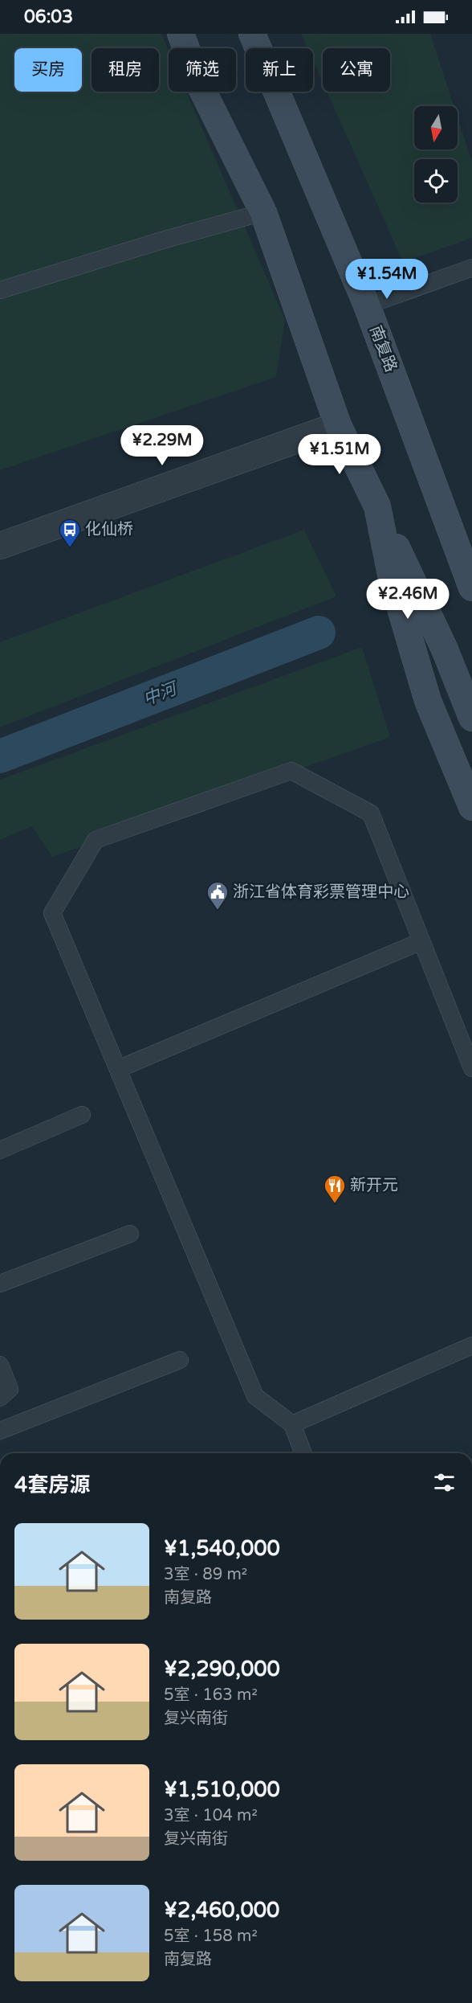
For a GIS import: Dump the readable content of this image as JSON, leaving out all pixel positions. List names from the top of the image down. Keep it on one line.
{"streets":{"main road":["南复路"]},"water":["中河"],"places":{"bus stop":["化仙桥"],"public building":["浙江省体育彩票管理中心"],"restaurant":["新开元"]},"north":"bottom","page":{"status":"06:03","chip":["买房","租房","筛选","新上","公寓"],"price":["¥1.54M","¥2.29M","¥1.51M","¥2.46M"],"heading":"4套房源","list":[{"name":"¥1,540,000","note":"3室 · 89 m² · 南复路"},{"name":"¥2,290,000","note":"5室 · 163 m² · 复兴南街"},{"name":"¥1,510,000","note":"3室 · 104 m² · 复兴南街"},{"name":"¥2,460,000","note":"5室 · 158 m² · 南复路"}]}}
